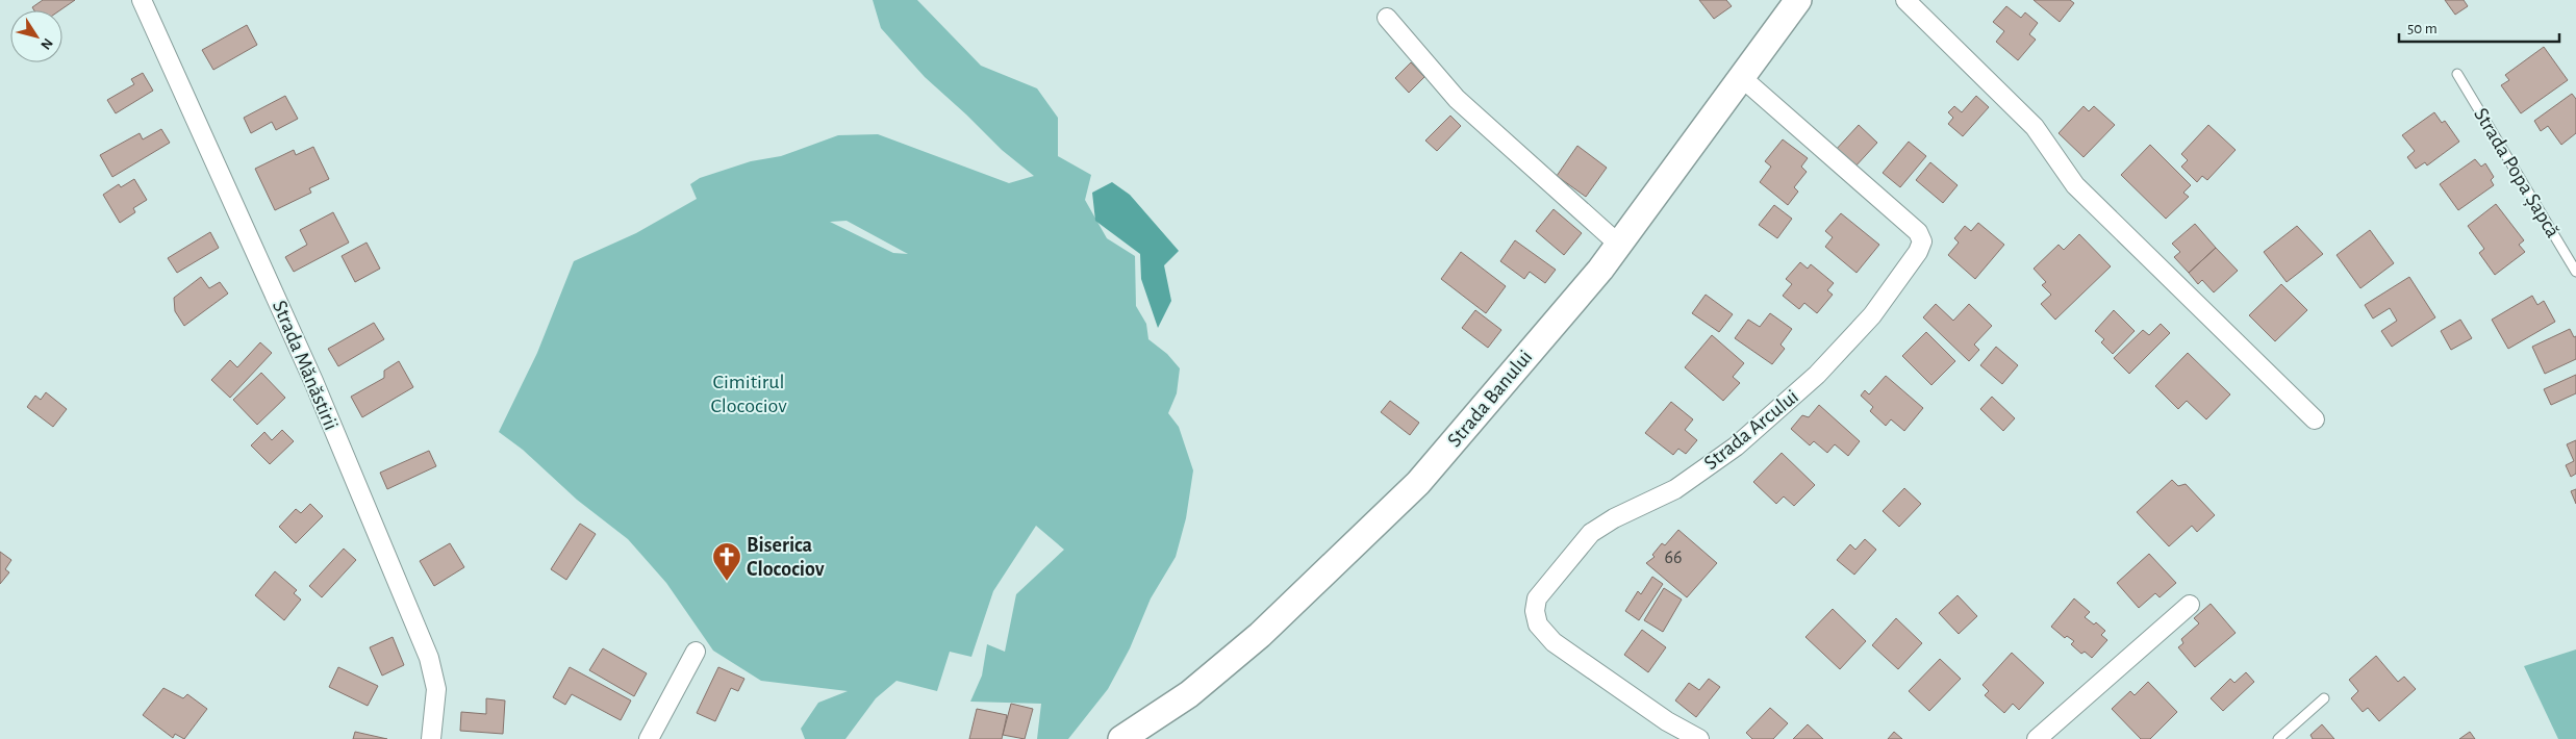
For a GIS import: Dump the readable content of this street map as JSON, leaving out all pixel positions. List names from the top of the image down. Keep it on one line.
{"streets":{"street":["Strada Mănăstirii","Strada Banului","Strada Arcului"],"lane":["Strada Popa Șapcă"]},"crossings":[["Strada Banului","Strada Arcului"]],"parks":["Cimitirul Clocociov"],"places":{"church":["Biserica Clocociov"]},"house_numbers":["66"],"scale_bar":"50 m","north":"bottom right"}
